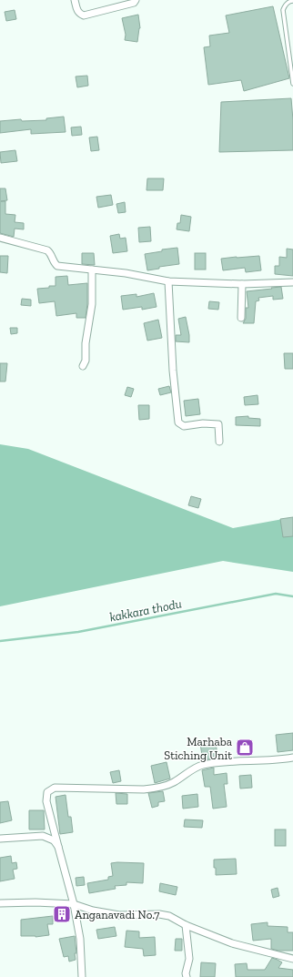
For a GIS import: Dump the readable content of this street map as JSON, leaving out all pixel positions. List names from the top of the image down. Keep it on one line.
{"water":["kakkara thodu"],"places":{"shop":["Marhaba Stiching Unit"],"building":["Anganavadi No.7"]}}
